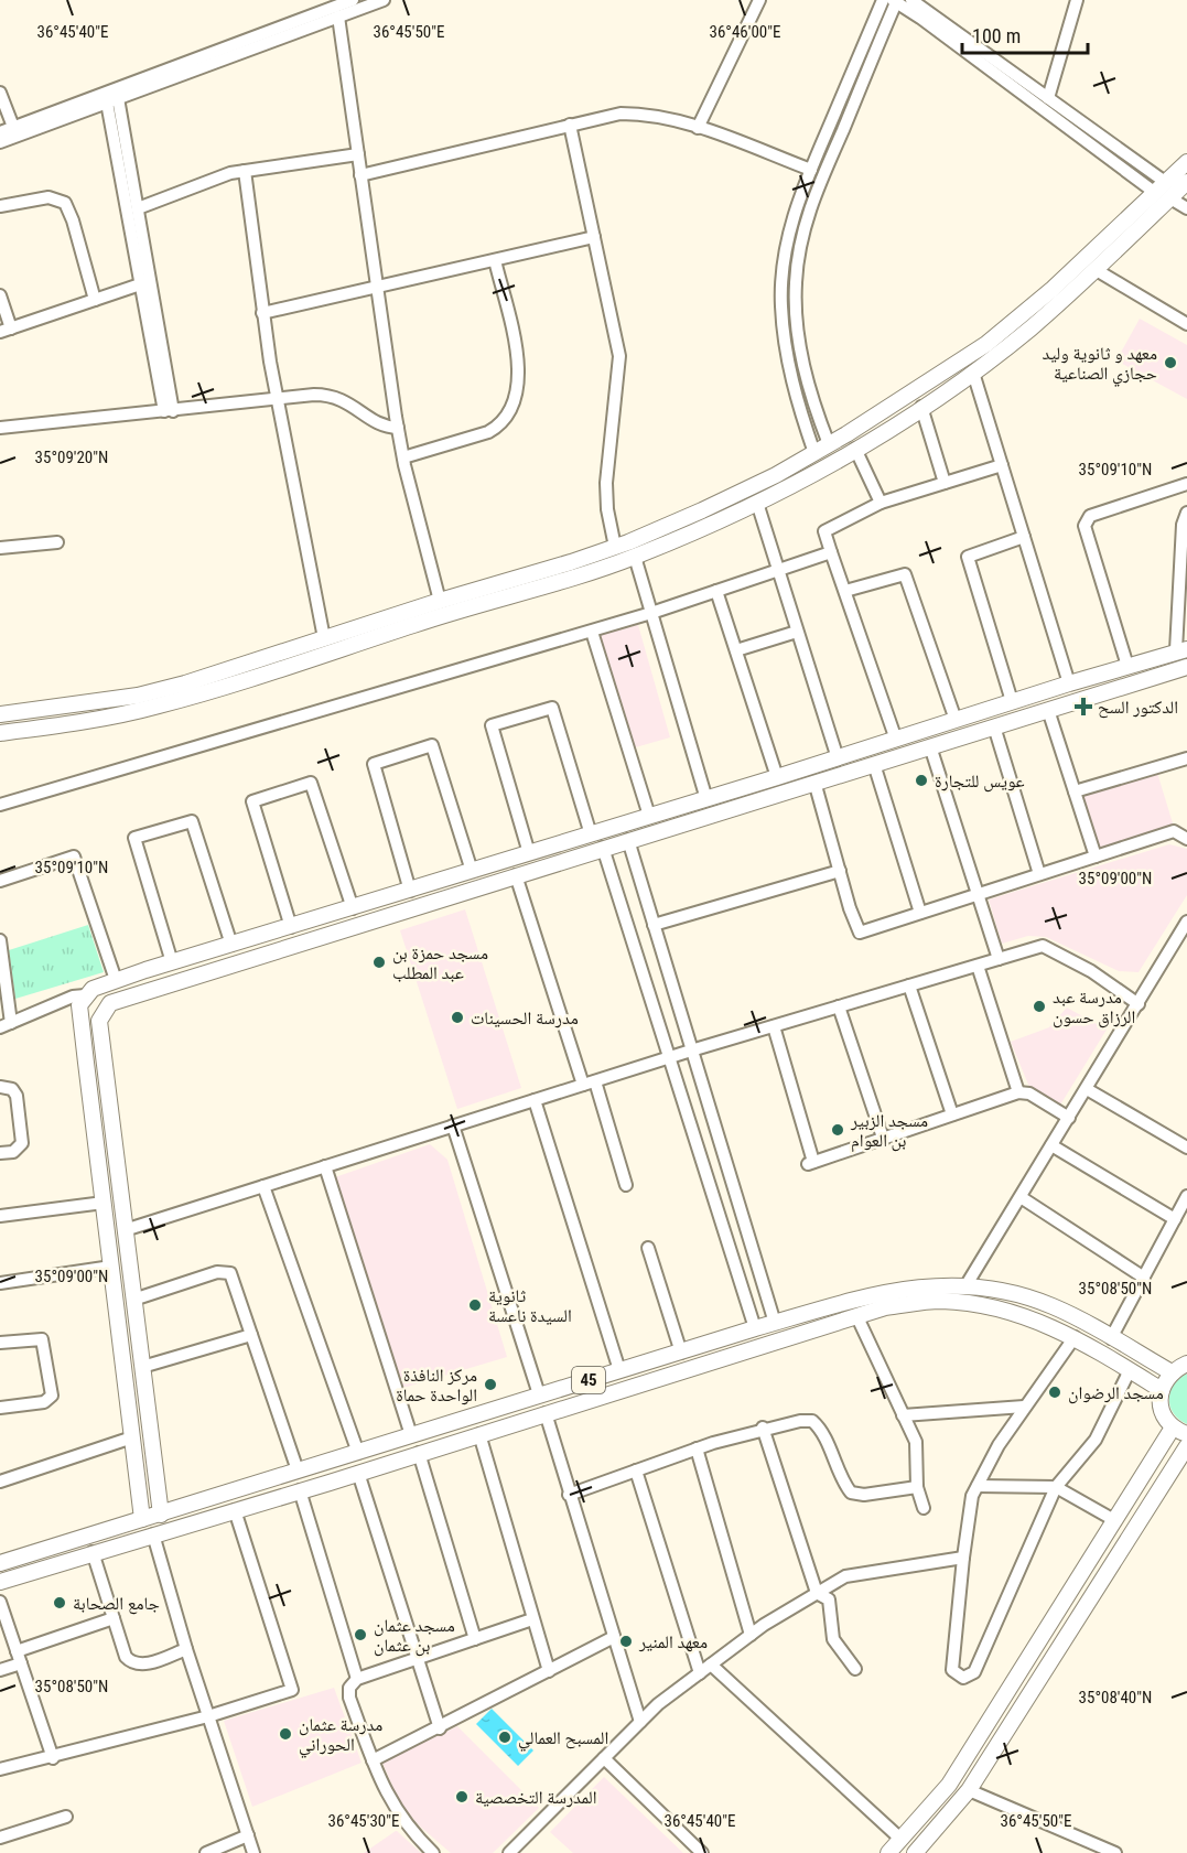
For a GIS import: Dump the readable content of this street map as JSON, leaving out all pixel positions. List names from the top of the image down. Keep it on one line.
{"streets":{"main road":["45"]},"places":{"other":["معهد و ثانوية وليد حجازي الصناعية","عويس للتجارة","مسجد حمزة بن عبد المطلب","مدرسة عبد الرزاق حسون","مدرسة الحسينات","مسجد الزبير بن العوام","ثانوية السيدة ناعسة","مركز النافذة الواحدة حماة","مسجد الرضوان","جامع الصحابة","مسجد عثمان بن عثمان","معهد المنير","مدرسة عثمان الحوراني","المسبح العمالي","المدرسة التخصصية"],"health":["الدكتور السح"]},"scale_bar":"100 m","coordinates":["36°45'50\"E","36°45'40\"E","36°46'00\"E","35°09'20\"N","35°09'10\"N","35°09'00\"N","35°08'50\"N","35°08'40\"N","36°45'30\"E"]}
